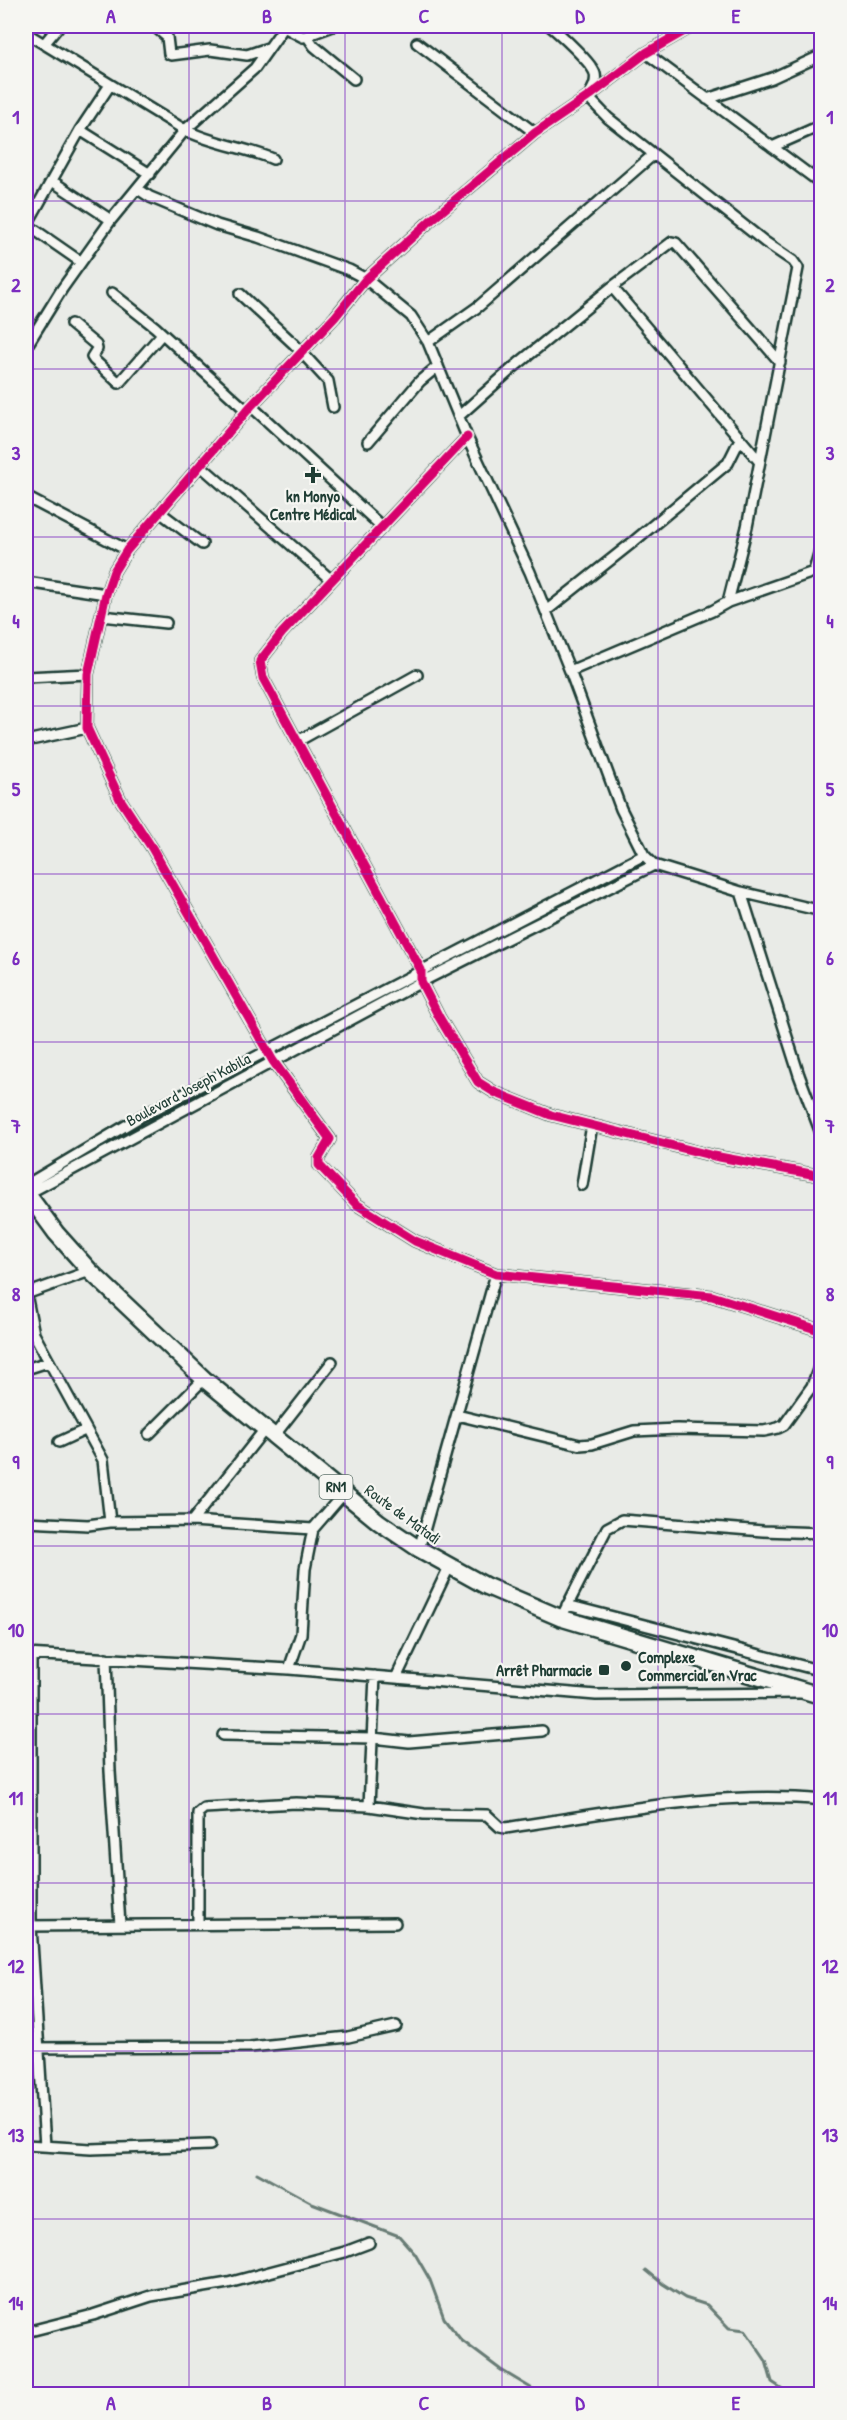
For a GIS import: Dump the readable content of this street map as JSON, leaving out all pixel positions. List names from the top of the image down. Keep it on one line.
{"streets":{"highway":["RN1","Route de Matadi"],"street":["Boulevard Joseph Kabila"]},"crossings":[["Boulevard Joseph Kabila","Route de Matadi"]],"places":{"health":["kn Monyo Centre Médical"],"other":["Complexe Commercial en Vrac"],"transit":["Arrêt Pharmacie"]},"grid":{"columns":["A","B","C","D","E"],"rows":["1","2","3","4","5","6","7","8","9","10","11","12","13","14"]}}
